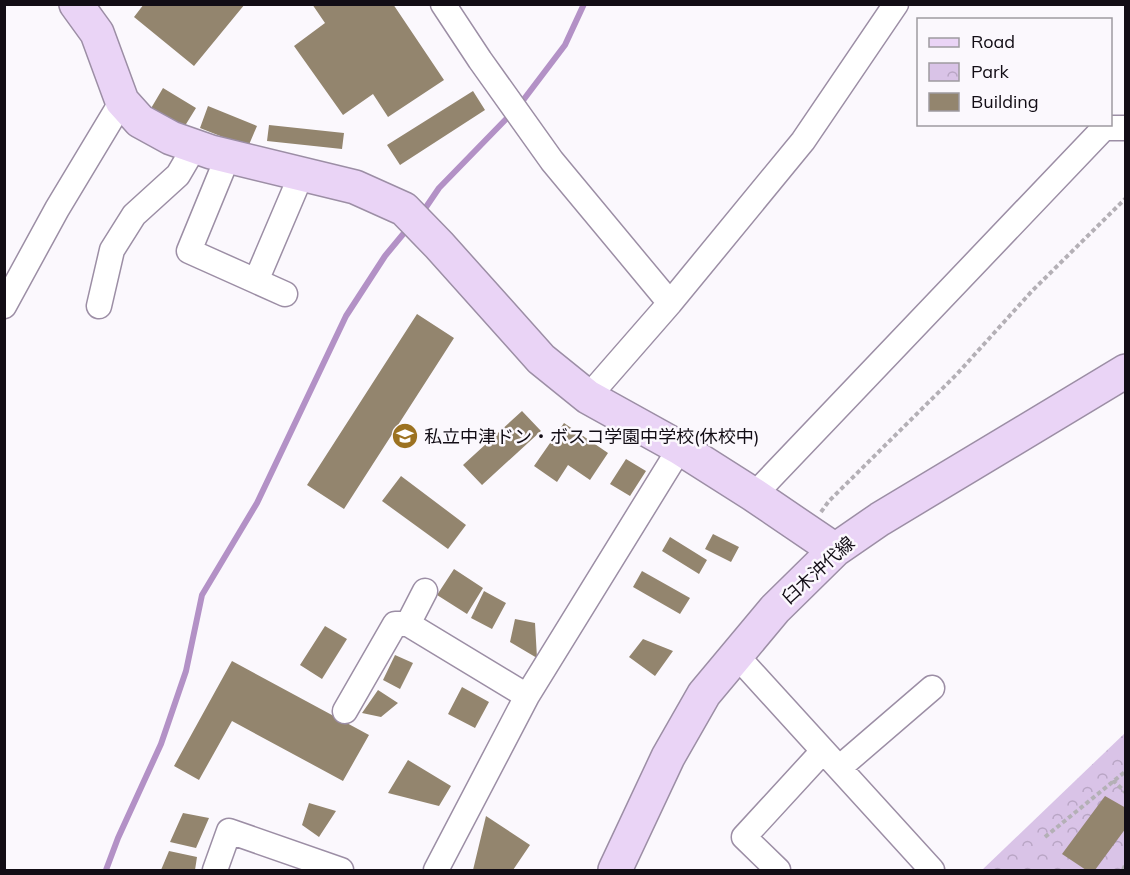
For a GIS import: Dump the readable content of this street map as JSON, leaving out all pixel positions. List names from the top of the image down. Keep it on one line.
{"streets":{"street":["臼木沖代線"]},"places":{"school or university":["私立中津ドン・ボスコ学園中学校(休校中)"]},"legend":["Road","Park","Building"]}
